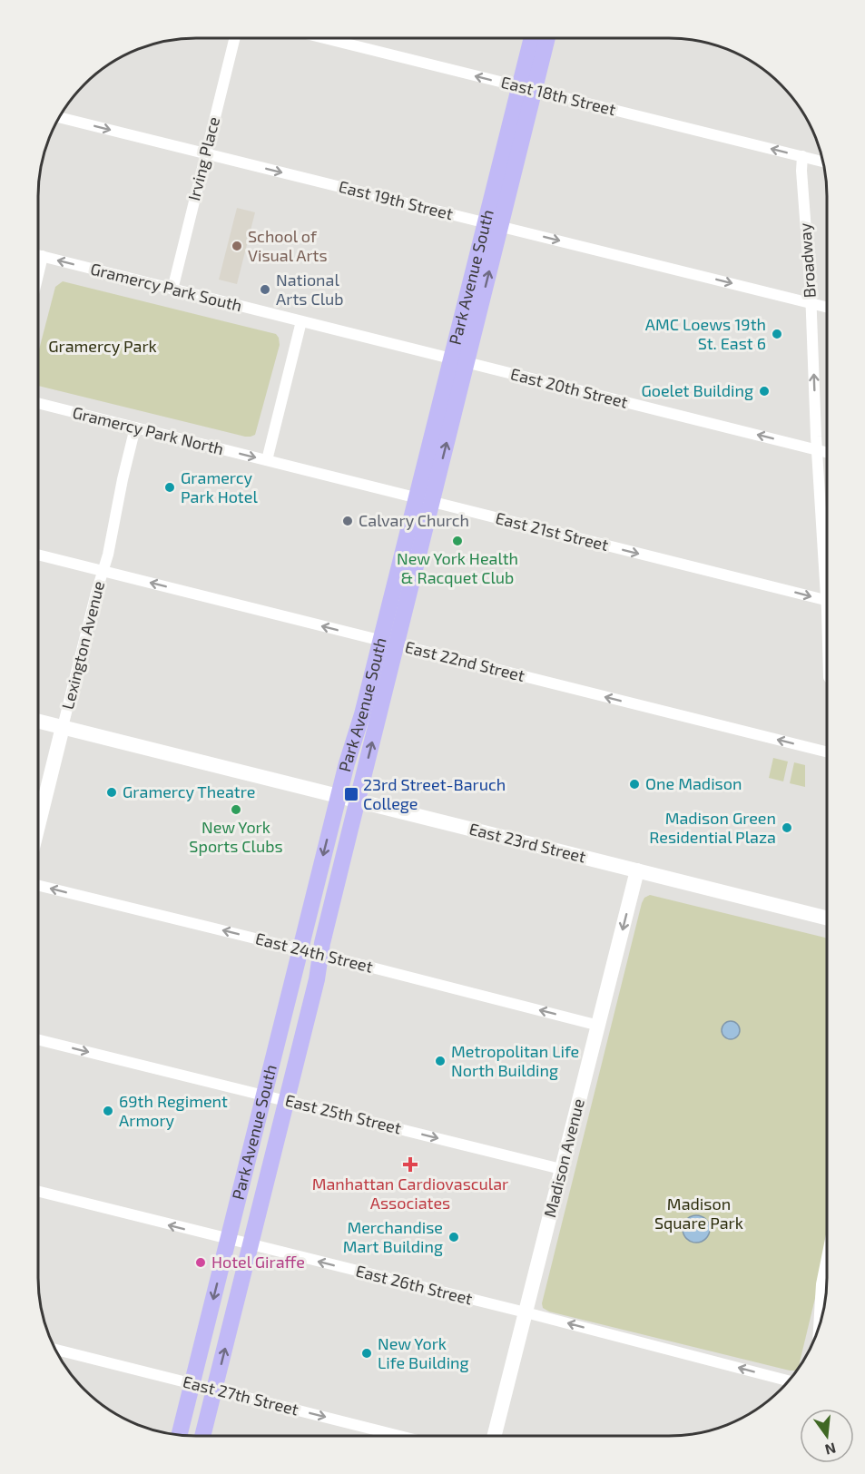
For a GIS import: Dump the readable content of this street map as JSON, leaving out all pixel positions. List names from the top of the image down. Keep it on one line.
{"streets":{"main road":["Park Avenue South","Lexington Avenue","East 23rd Street","Madison Avenue"],"street":["East 18th Street","Irving Place","East 19th Street","Broadway","Gramercy Park South","East 20th Street","Gramercy Park North","East 21st Street","East 22nd Street","East 24th Street","East 25th Street","East 26th Street","East 27th Street"]},"crossings":[["East 18th Street","Broadway"],["East 18th Street","Park Avenue South"],["Irving Place","East 19th Street"],["Irving Place","Gramercy Park South"],["East 19th Street","Broadway"],["East 19th Street","Park Avenue South"],["Broadway","East 20th Street"],["Park Avenue South","East 20th Street"],["Park Avenue South","East 21st Street"],["Park Avenue South","East 22nd Street"],["Park Avenue South","East 23rd Street"],["Park Avenue South","East 24th Street"],["Park Avenue South","East 25th Street"],["Park Avenue South","East 26th Street"],["Park Avenue South","East 27th Street"],["Gramercy Park South","East 20th Street"],["Gramercy Park North","East 21st Street"],["Gramercy Park North","Lexington Avenue"],["Lexington Avenue","East 22nd Street"],["Lexington Avenue","East 23rd Street"],["East 23rd Street","Madison Avenue"],["East 24th Street","Madison Avenue"],["East 25th Street","Madison Avenue"],["Madison Avenue","East 26th Street"]],"one_way":["East 18th Street","East 19th Street","Broadway","Gramercy Park South","East 20th Street","Gramercy Park North","East 21st Street","East 22nd Street","East 24th Street","East 25th Street","East 26th Street","East 27th Street"],"parks":["Gramercy Park","Madison Square Park"],"places":{"other":["School of Visual Arts","National Arts Club","AMC Loews 19th St. East 6","Goelet Building","Gramercy Park Hotel","Calvary Church","New York Health & Racquet Club","One Madison","Gramercy Theatre","New York Sports Clubs","Madison Green Residential Plaza","Metropolitan Life North Building","69th Regiment Armory","Merchandise Mart Building","Hotel Giraffe","New York Life Building"],"transit":["23rd Street-Baruch College"],"health":["Manhattan Cardiovascular Associates"]},"north":"bottom"}
